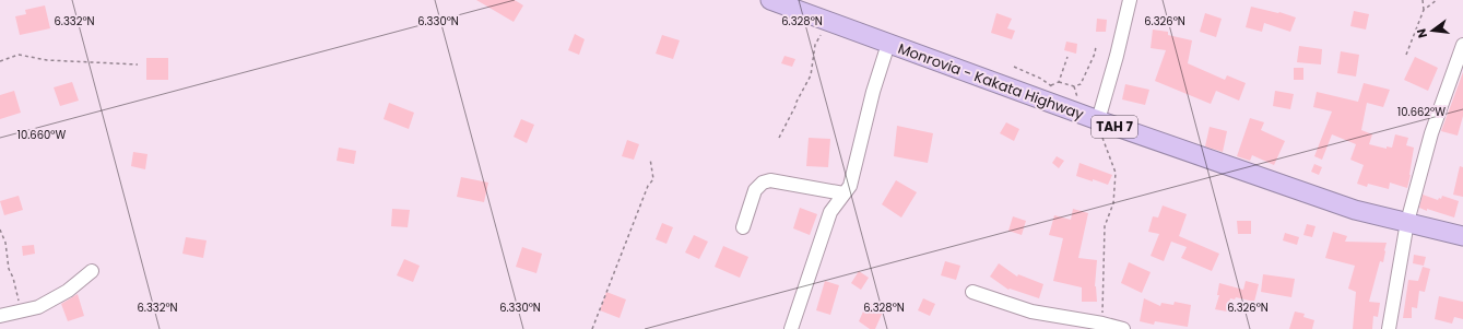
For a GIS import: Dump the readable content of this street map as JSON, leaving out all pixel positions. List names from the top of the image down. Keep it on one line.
{"streets":{"highway":["Monrovia - Kakata Highway","TAH 7"]},"north":"left","coordinates":["6.328°N","6.326°N","6.332°N","6.330°N","10.662°W","10.660°W"]}
